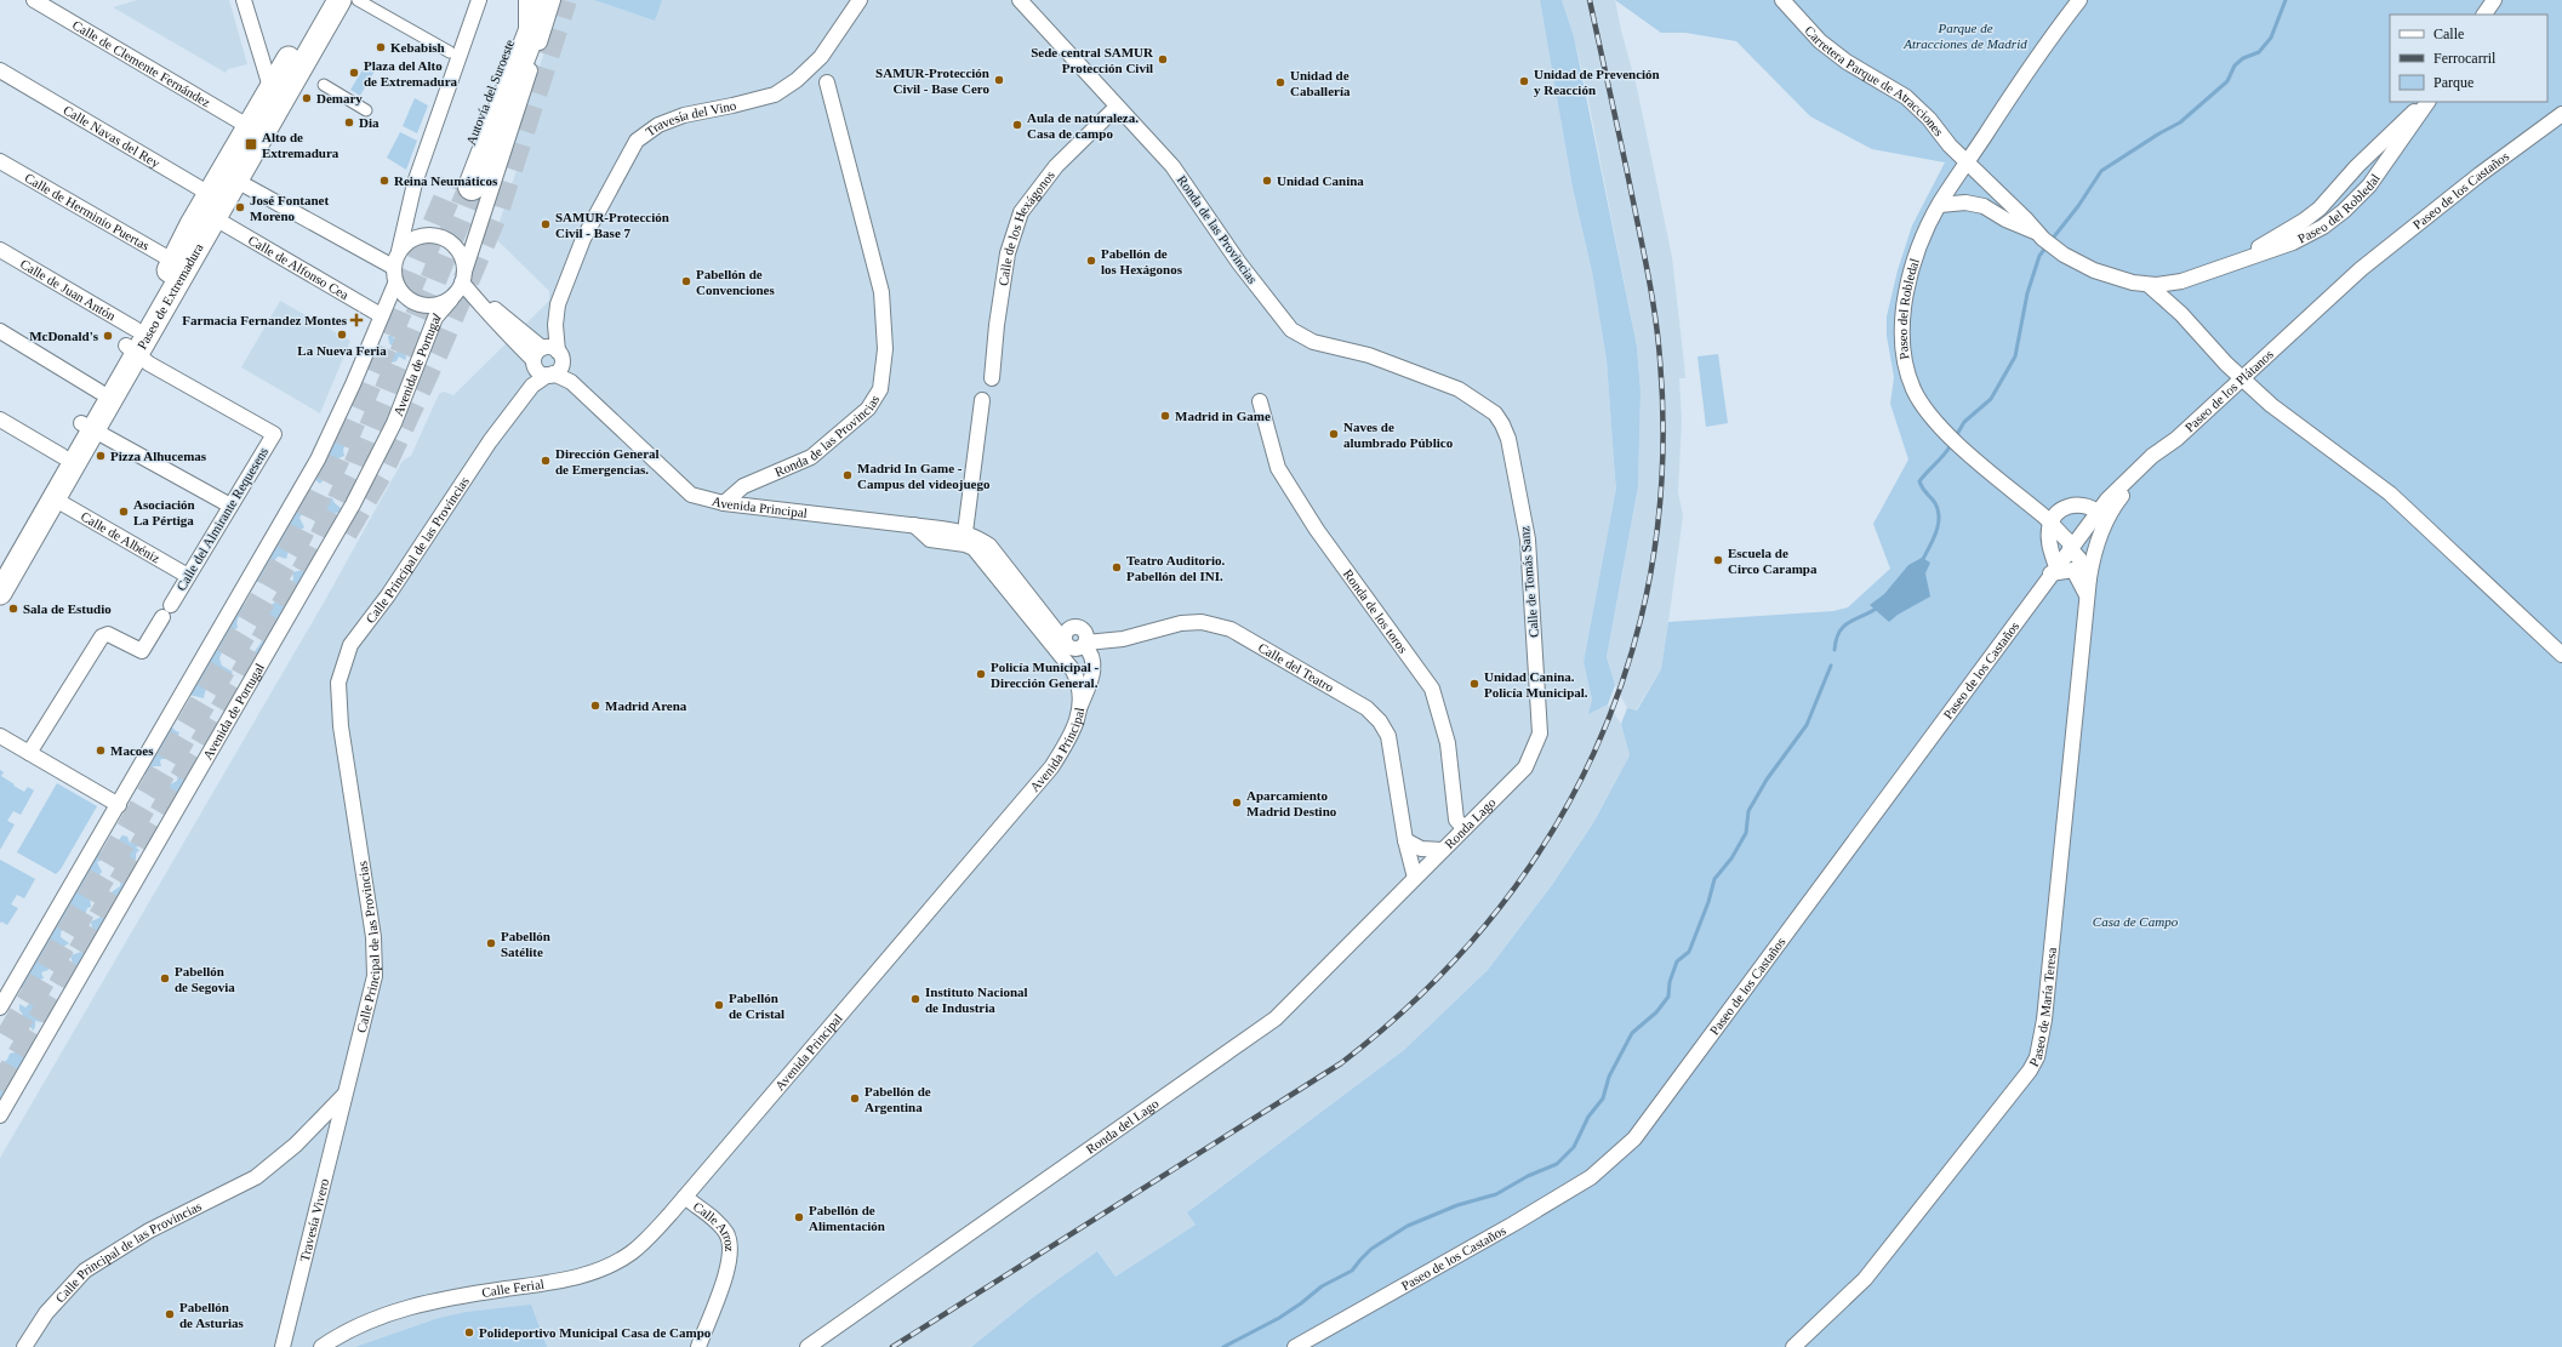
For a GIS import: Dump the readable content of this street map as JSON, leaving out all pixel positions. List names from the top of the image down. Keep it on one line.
{"streets":{"highway":["Autovía del Suroeste"],"main road":["Paseo de Extremadura"],"street":["Calle de Clemente Fernández","Carretera Parque de Atracciones","Travesía del Vino","Calle Navas del Rey","Paseo de los Castaños","Paseo del Robledal","Calle de Herminio Puertas","Calle de los Hexágonos","Ronda de las Provincias","Calle de Alfonso Cea","Calle de Juan Antón","Avenida de Portugal","Paseo de los Plátanos","Avenida Principal","Calle del Almirante Requesens","Calle de Albéniz","Calle Principal de las Provincias","Calle de Tomás Sanz","Ronda de los toros","Calle del Teatro","Ronda Lago","Paseo de María Teresa","Ronda del Lago","Travesía Vivero","Calle Arroz","Calle Ferial"]},"crossings":[["Calle de Clemente Fernández","Paseo de Extremadura"],["Carretera Parque de Atracciones","Paseo del Robledal"],["Travesía del Vino","Avenida Principal"],["Travesía del Vino","Calle Principal de las Provincias"],["Calle Navas del Rey","Calle de Alfonso Cea"],["Calle Navas del Rey","Paseo de Extremadura"],["Paseo de los Castaños","Paseo de los Plátanos"],["Paseo de los Castaños","Paseo de María Teresa"],["Calle de Herminio Puertas","Paseo de Extremadura"],["Calle de los Hexágonos","Ronda de las Provincias"],["Ronda de las Provincias","Avenida Principal"],["Ronda de las Provincias","Calle de Tomás Sanz"],["Calle de Alfonso Cea","Paseo de Extremadura"],["Calle de Juan Antón","Paseo de Extremadura"],["Calle de Juan Antón","Calle del Almirante Requesens"],["Paseo de Extremadura","Calle de Albéniz"],["Avenida de Portugal","Avenida Principal"],["Paseo de los Plátanos","Paseo de María Teresa"],["Avenida Principal","Calle Principal de las Provincias"],["Avenida Principal","Calle Arroz"],["Avenida Principal","Calle Ferial"],["Calle del Almirante Requesens","Calle de Albéniz"],["Calle Principal de las Provincias","Travesía Vivero"],["Calle de Tomás Sanz","Ronda Lago"],["Ronda de los toros","Ronda Lago"],["Calle del Teatro","Ronda Lago"],["Calle del Teatro","Ronda del Lago"],["Ronda Lago","Ronda del Lago"],["Calle Arroz","Calle Ferial"]],"parks":["Parque de Atracciones de Madrid","Casa de Campo"],"places":{"other":["Kebabish","Sede central SAMUR Protección Civil","Plaza del Alto de Extremadura","SAMUR-Protección Civil - Base Cero","Unidad de Prevención y Reacción","Unidad de Caballería","Demary","Dia","Aula de naturaleza. Casa de campo","Reina Neumáticos","Unidad Canina","José Fontanet Moreno","SAMUR-Protección Civil - Base 7","Pabellón de los Hexágonos","Pabellón de Convenciones","La Nueva Feria","McDonald's","Madrid in Game","Naves de alumbrado Público","Pizza Alhucemas","Dirección General de Emergencias.","Madrid In Game - Campus del videojuego","Asociación La Pértiga","Escuela de Circo Carampa","Teatro Auditorio. Pabellón del INI.","Sala de Estudio","Policía Municipal - Dirección General.","Unidad Canina. Policía Municipal.","Madrid Arena","Macoes","Aparcamiento Madrid Destino","Pabellón Satélite","Pabellón de Segovia","Instituto Nacional de Industria","Pabellón de Cristal","Pabellón de Argentina","Pabellón de Alimentación","Pabellón de Asturias","Polideportivo Municipal Casa de Campo"],"transit":["Alto de Extremadura"],"health":["Farmacia Fernandez Montes"]},"legend":["Calle","Ferrocarril","Parque"]}
